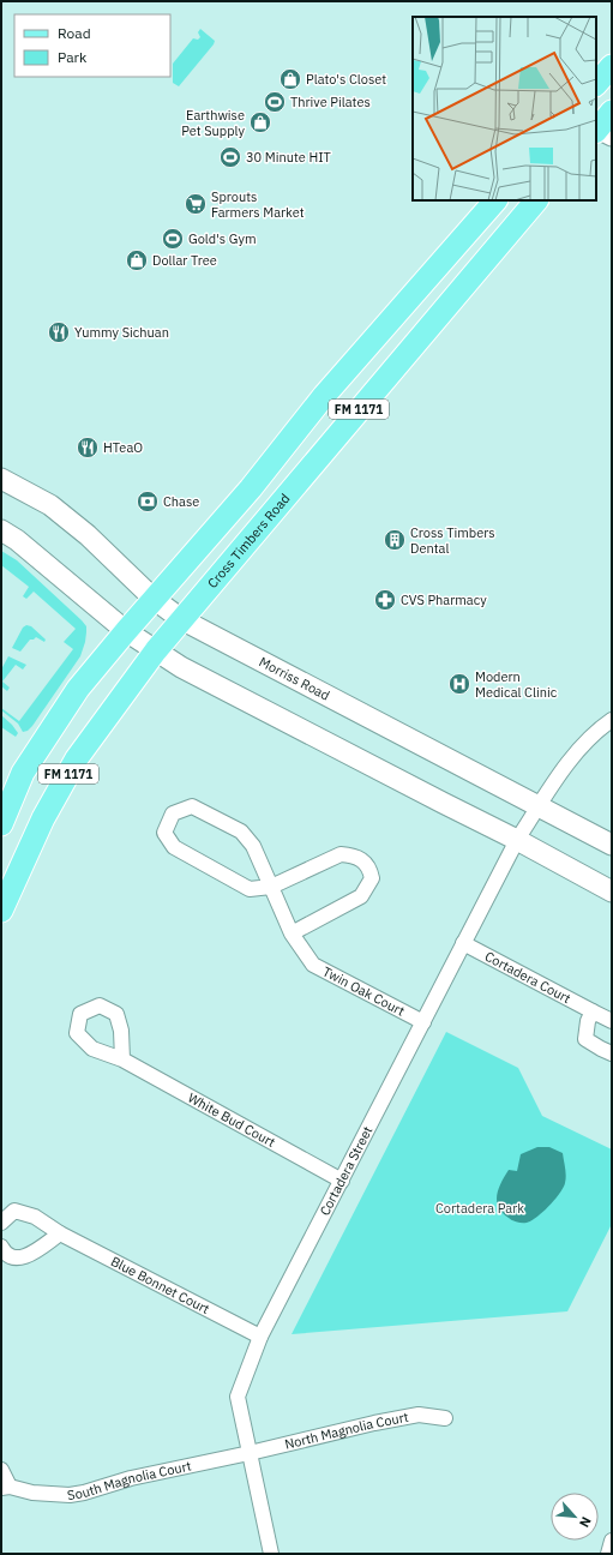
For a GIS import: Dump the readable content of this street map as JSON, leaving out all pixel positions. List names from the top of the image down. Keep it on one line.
{"streets":{"main road":["FM 1171","Cross Timbers Road","Morriss Road"],"street":["Cortadera Court","Twin Oak Court","White Bud Court","Cortadera Street","Blue Bonnet Court","North Magnolia Court","South Magnolia Court"]},"crossings":[["FM 1171","Morriss Road"],["Cross Timbers Road","Morriss Road"],["Morriss Road","Cortadera Street"],["Cortadera Court","Cortadera Street"],["Twin Oak Court","Cortadera Street"],["White Bud Court","Cortadera Street"],["Cortadera Street","Blue Bonnet Court"],["Cortadera Street","North Magnolia Court"],["Cortadera Street","South Magnolia Court"],["North Magnolia Court","South Magnolia Court"]],"parks":["Cortadera Park"],"places":{"shop":["Plato's Closet","Earthwise Pet Supply","Dollar Tree"],"sports":["Thrive Pilates","30 Minute HIT","Gold's Gym"],"supermarket":["Sprouts Farmers Market"],"restaurant":["Yummy Sichuan","HTeaO"],"bank":["Chase"],"building":["Cross Timbers Dental"],"pharmacy":["CVS Pharmacy"],"hospital":["Modern Medical Clinic"]},"legend":["Road","Park"],"north":"bottom right"}
